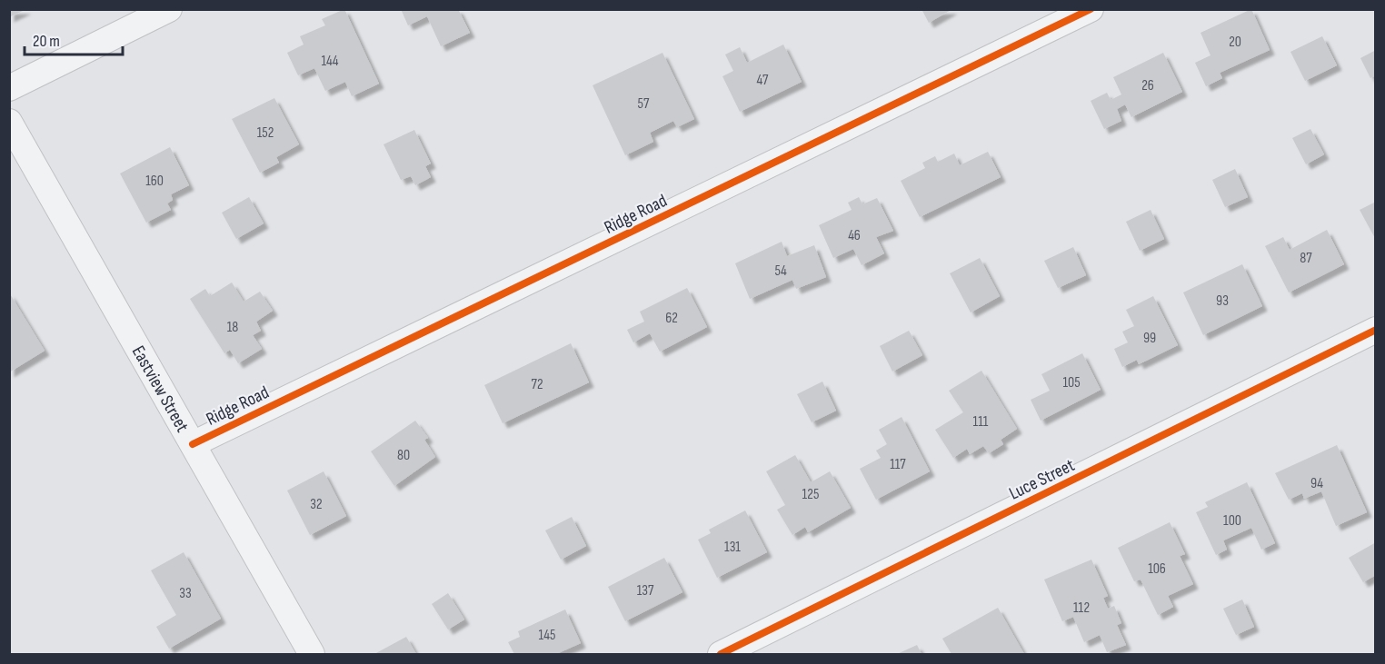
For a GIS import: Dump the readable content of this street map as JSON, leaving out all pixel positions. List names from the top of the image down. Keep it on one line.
{"streets":{"street":["Ridge Road","Eastview Street","Luce Street"]},"crossings":[["Ridge Road","Eastview Street"]],"house_numbers":["20","144","47","26","57","152","160","46","87","54","93","62","18","99","105","72","111","80","117","94","125","32","100","131","106","137","33","112","145"],"scale_bar":"20 m"}
